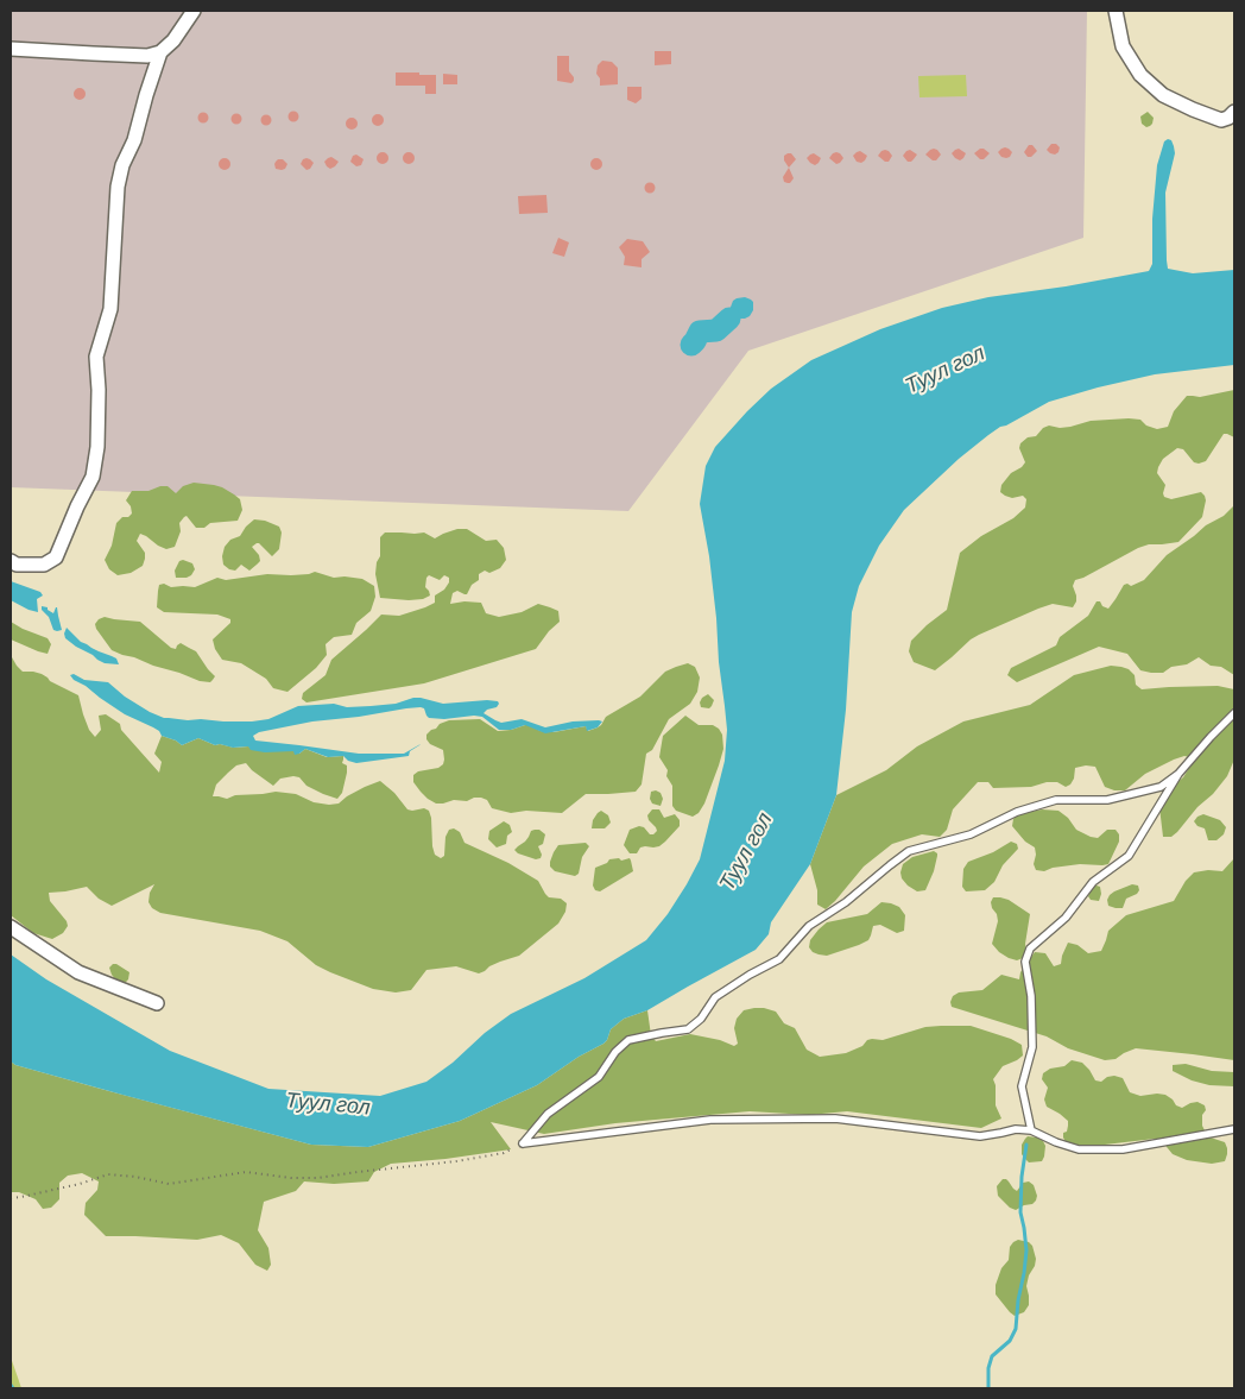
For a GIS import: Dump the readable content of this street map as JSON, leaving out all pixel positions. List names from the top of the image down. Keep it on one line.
{"water":["Туул гол"]}
